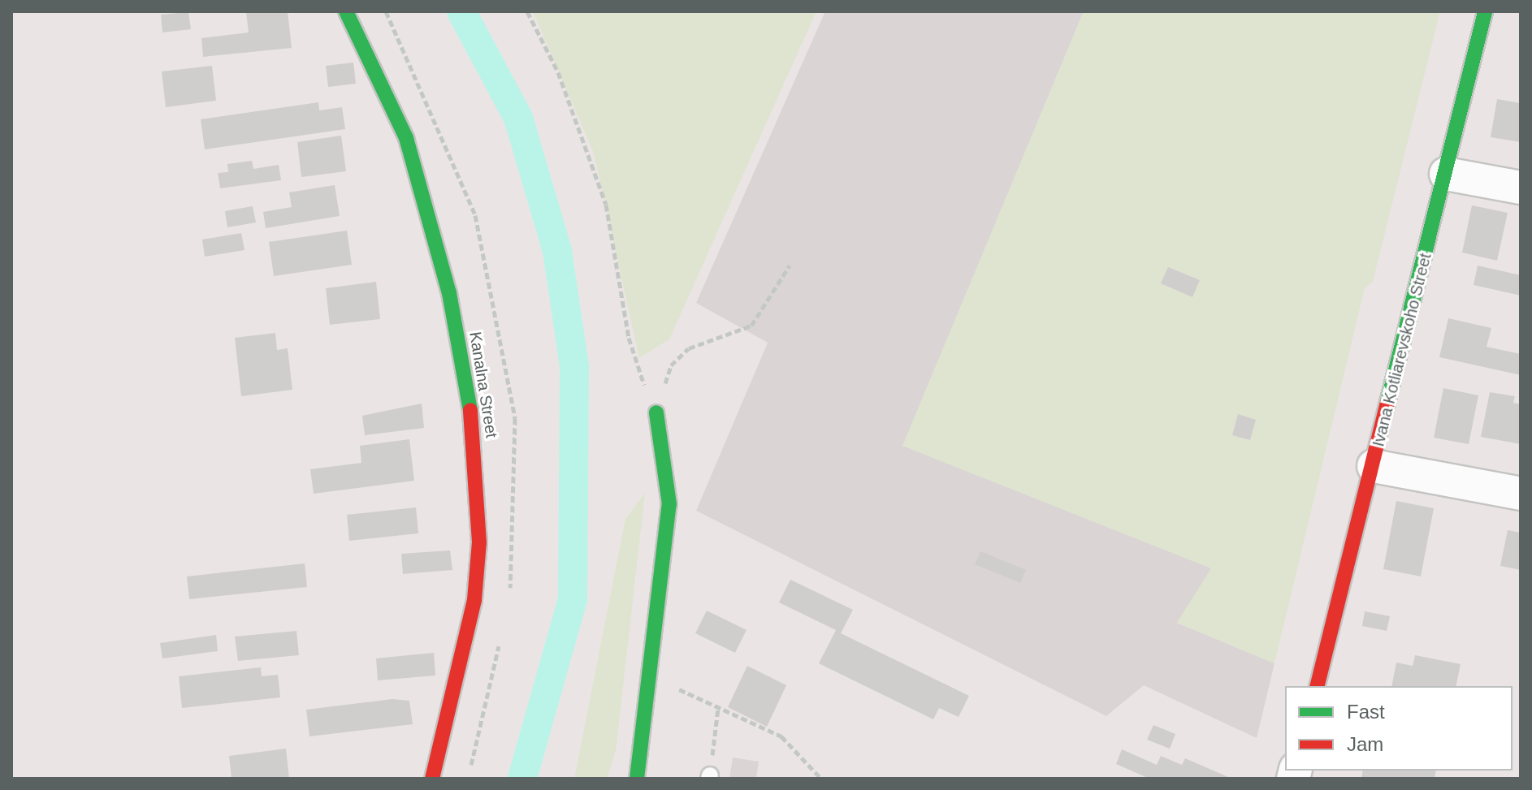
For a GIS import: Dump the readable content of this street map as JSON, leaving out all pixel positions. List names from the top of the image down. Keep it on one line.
{"streets":{"street":["Ivana Kotliarevskoho Street","Kanalna Street"]},"legend":["Fast","Jam"]}
